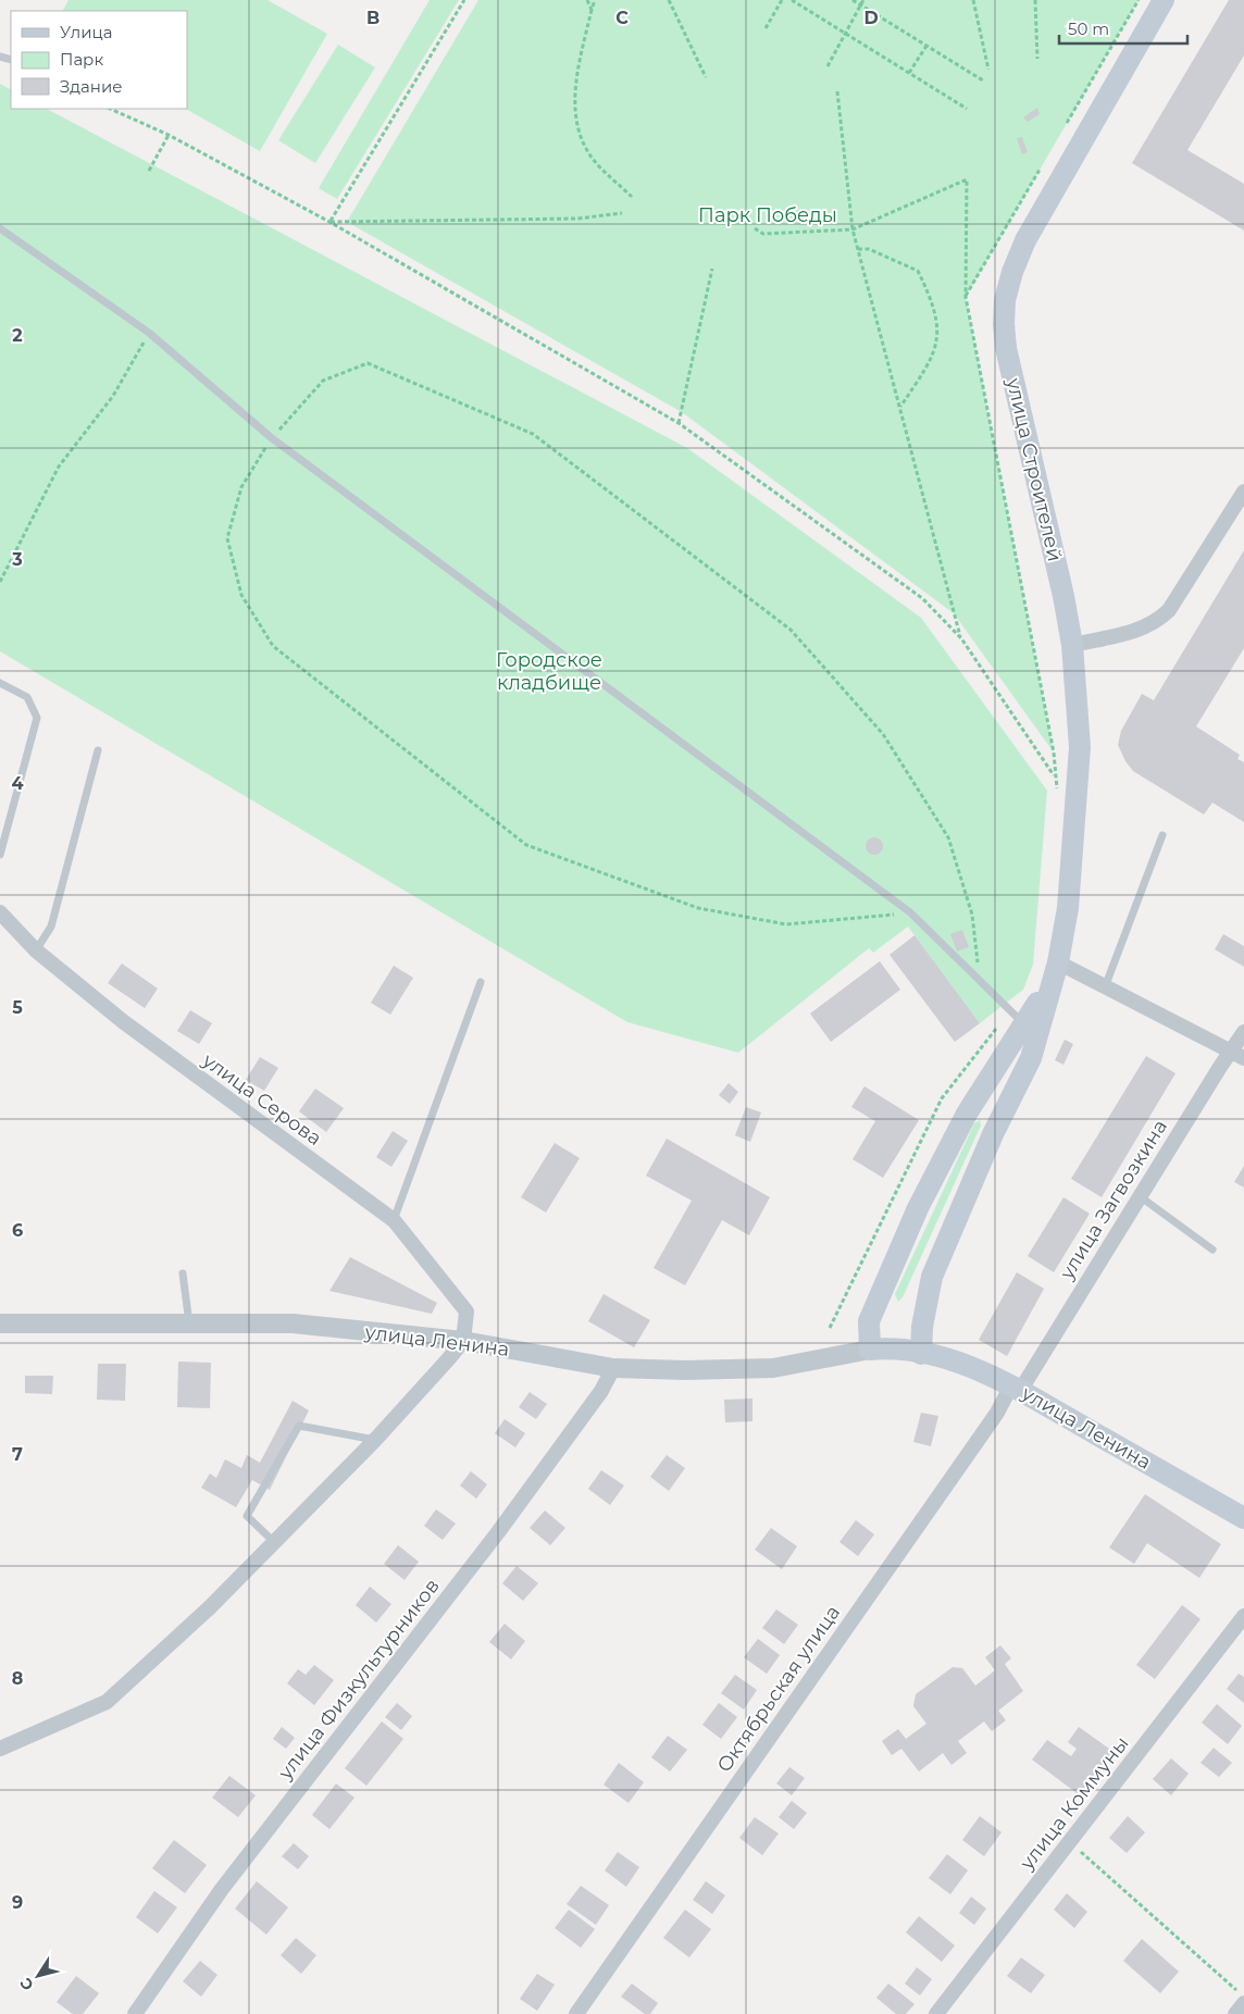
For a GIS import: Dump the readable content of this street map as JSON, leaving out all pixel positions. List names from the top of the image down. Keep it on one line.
{"streets":{"main road":["улица Строителей","улица Ленина"],"street":["улица Серова","улица Загвозкина","улица Физкультурников","Октябрьская улица","улица Коммуны"]},"crossings":[["улица Строителей","улица Ленина"],["улица Серова","улица Ленина"],["улица Загвозкина","улица Ленина"],["улица Загвозкина","Октябрьская улица"],["улица Ленина","улица Физкультурников"],["улица Ленина","Октябрьская улица"]],"parks":["Парк Победы","Городское кладбище"],"legend":["Улица","Парк","Здание"],"scale_bar":"50 m","north":"bottom left","grid":{"columns":["B","C","D"],"rows":["2","3","4","5","6","7","8","9"]}}
